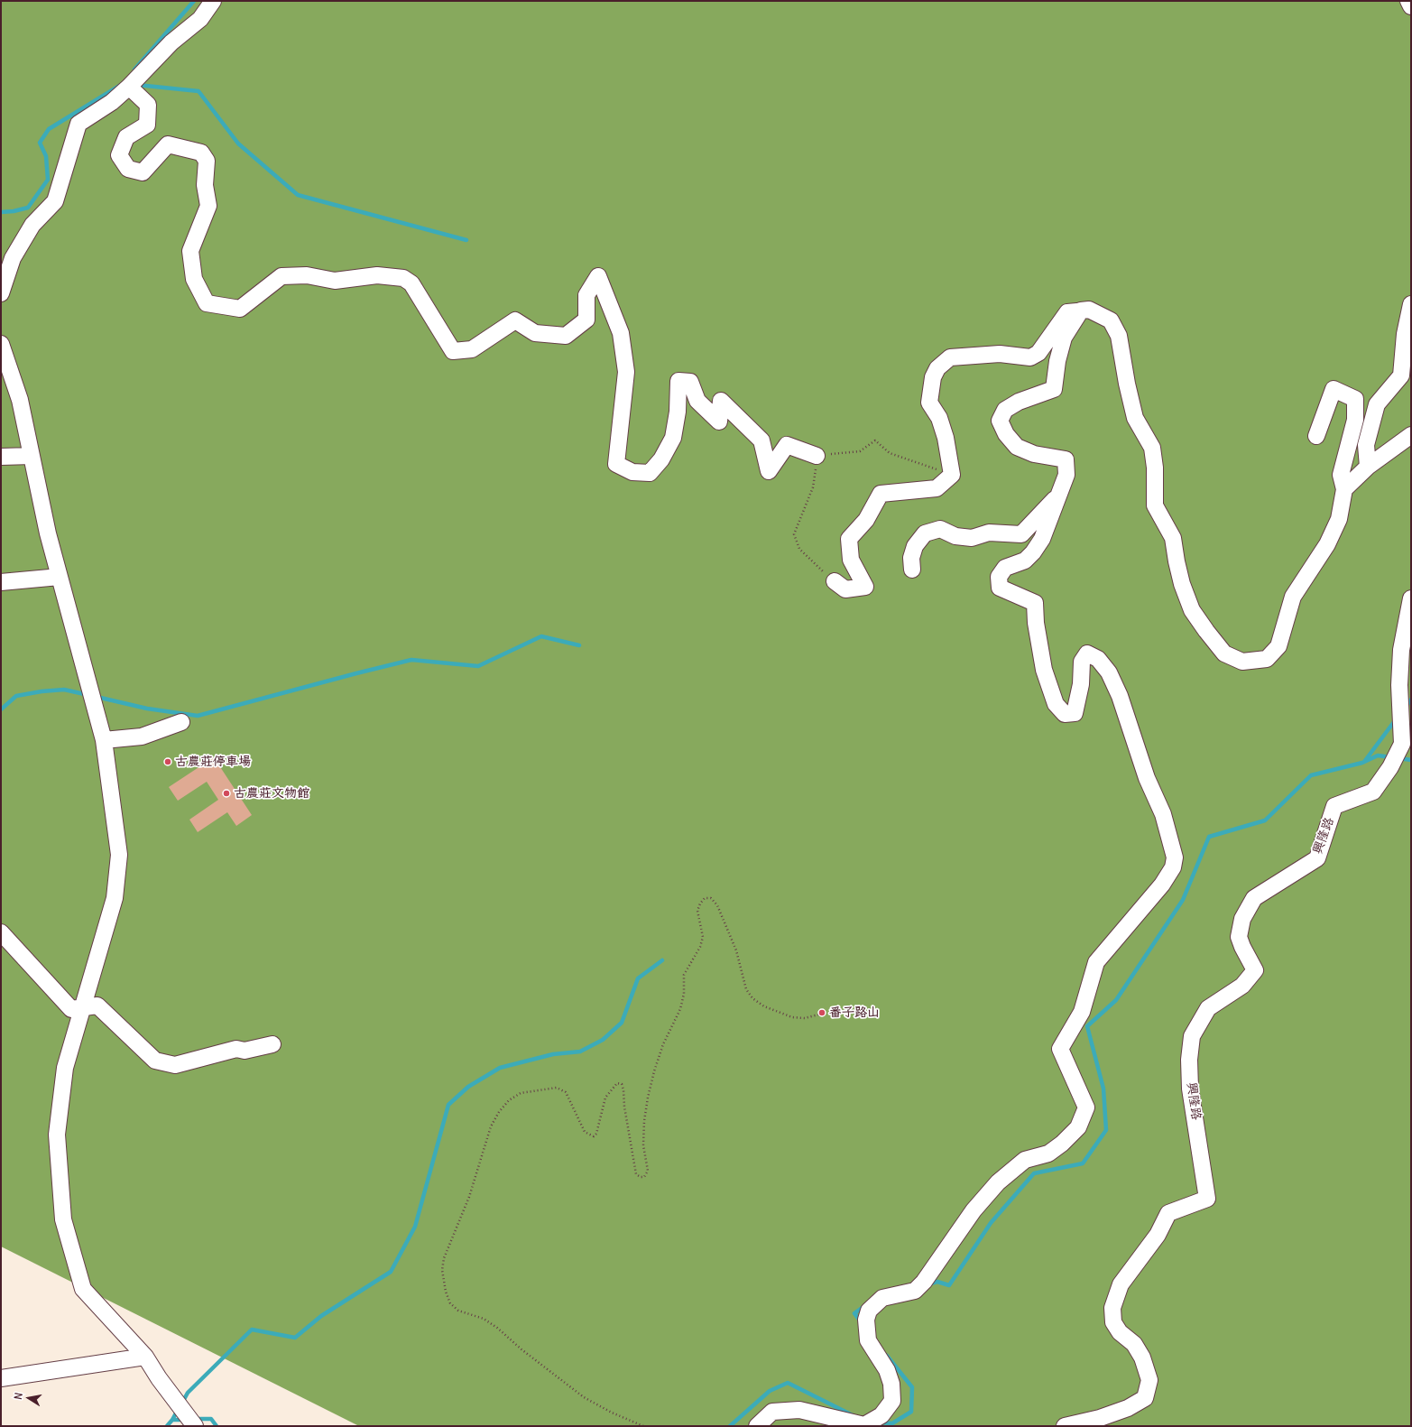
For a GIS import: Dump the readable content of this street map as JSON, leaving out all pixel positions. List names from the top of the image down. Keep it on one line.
{"streets":{"street":["興隆路"]},"places":["古農莊停車場","古農莊文物館","番子路山"],"north":"left"}
